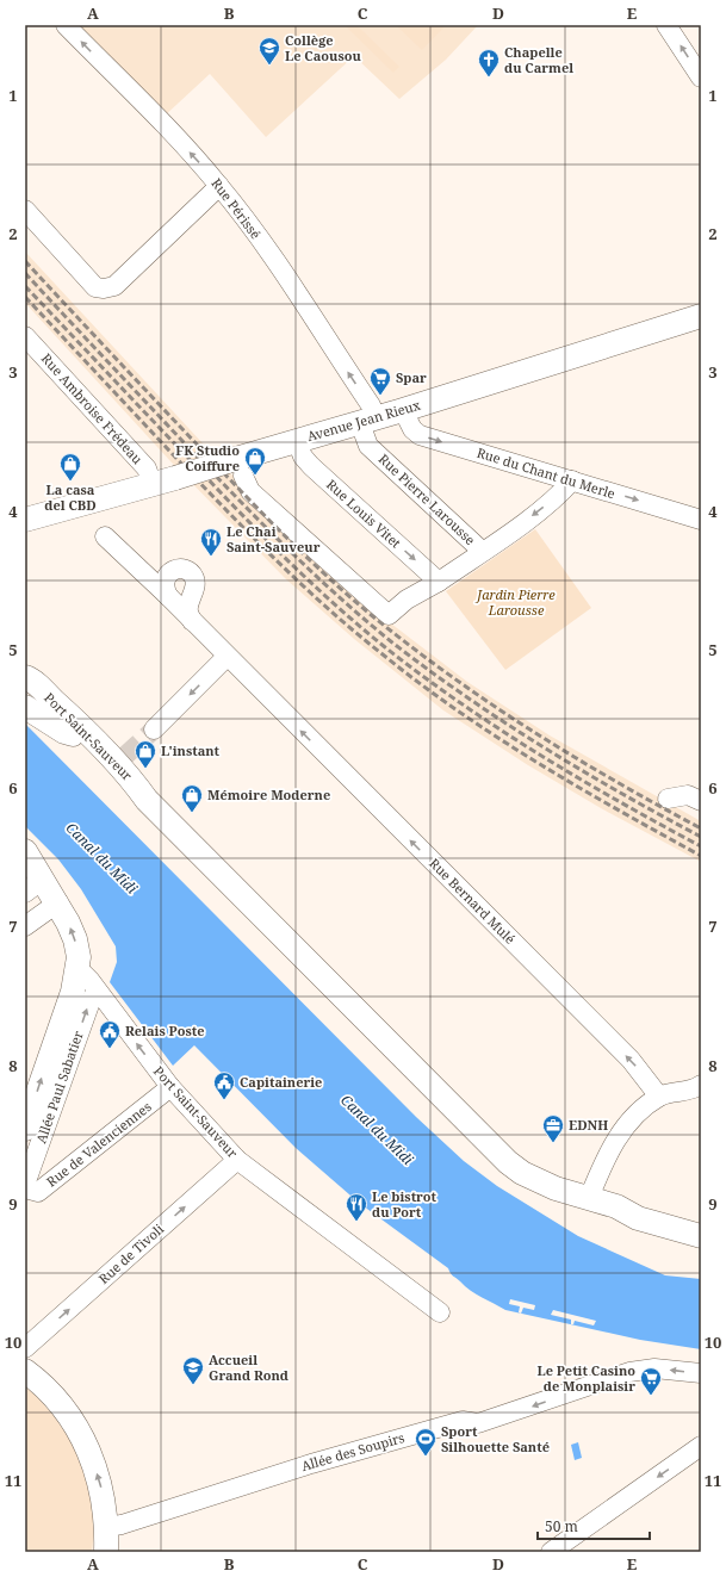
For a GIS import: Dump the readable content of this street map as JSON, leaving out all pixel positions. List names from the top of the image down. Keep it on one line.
{"streets":{"main road":["Avenue Jean Rieux","Port Saint-Sauveur","Allée Paul Sabatier"],"street":["Rue Périssé","Rue Ambroise Frédeau","Rue du Chant du Merle","Rue Pierre Larousse","Rue Louis Vitet","Rue Bernard Mulé","Rue de Valenciennes","Rue de Tivoli","Allée des Soupirs"]},"crossings":[["Rue Périssé","Avenue Jean Rieux"],["Rue Périssé","Rue Pierre Larousse"],["Rue Ambroise Frédeau","Avenue Jean Rieux"],["Avenue Jean Rieux","Rue du Chant du Merle"],["Avenue Jean Rieux","Rue Pierre Larousse"],["Avenue Jean Rieux","Rue Louis Vitet"],["Rue du Chant du Merle","Rue Pierre Larousse"],["Port Saint-Sauveur","Allée Paul Sabatier"],["Port Saint-Sauveur","Rue de Valenciennes"],["Port Saint-Sauveur","Rue de Tivoli"],["Allée Paul Sabatier","Rue de Valenciennes"]],"one_way":["Rue Périssé","Rue du Chant du Merle","Rue Pierre Larousse","Rue Louis Vitet","Rue Bernard Mulé","Allée Paul Sabatier","Rue de Tivoli","Allée des Soupirs"],"water":["Canal du Midi"],"parks":["Jardin Pierre Larousse"],"places":{"school or university":["Collège Le Caousou","Accueil Grand Rond"],"church":["Chapelle du Carmel"],"supermarket":["Spar","Le Petit Casino de Monplaisir"],"shop":["FK Studio Coiffure","La casa del CBD","L'instant","Mémoire Moderne"],"restaurant":["Le Chai Saint-Sauveur","Le bistrot du Port"],"public building":["Relais Poste","Capitainerie"],"office":["EDNH"],"sports":["Sport Silhouette Santé"]},"scale_bar":"50 m","grid":{"columns":["A","B","C","D","E"],"rows":["1","2","3","4","5","6","7","8","9","10","11"]}}
